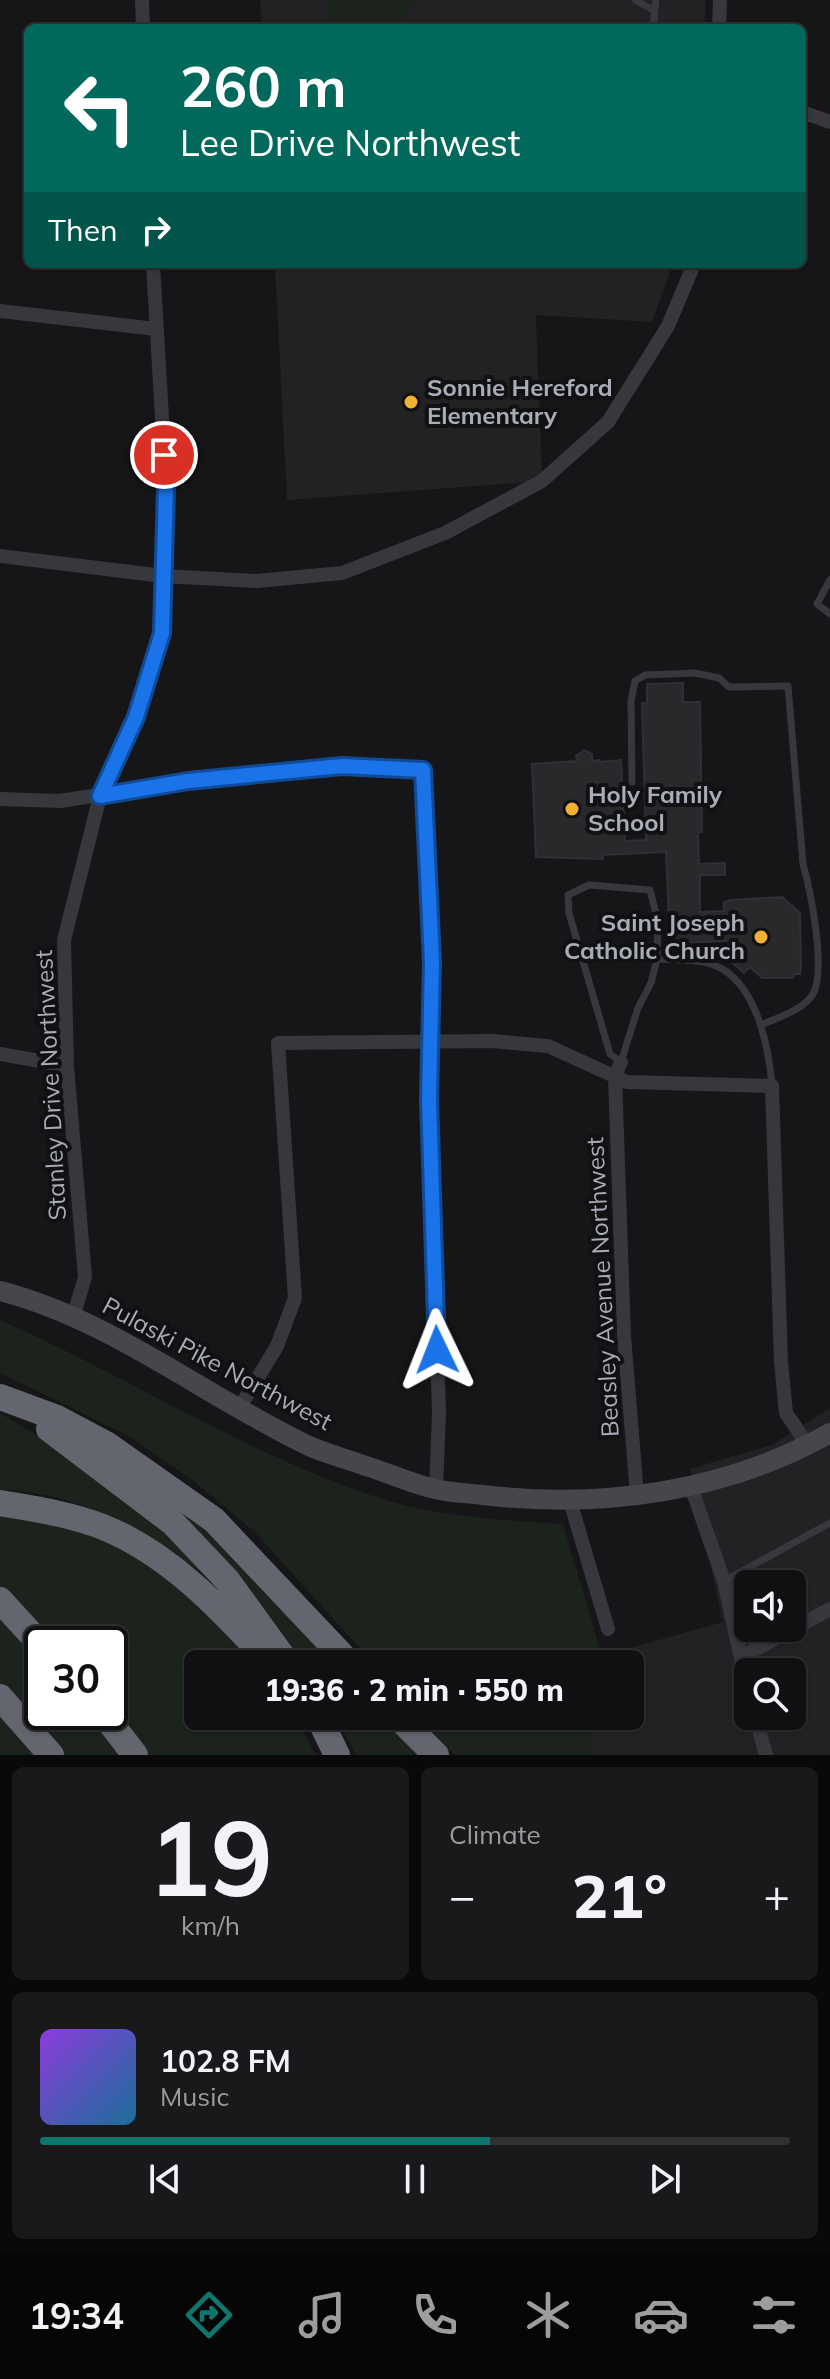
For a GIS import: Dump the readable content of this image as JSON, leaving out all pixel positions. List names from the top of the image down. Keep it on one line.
{"streets":{"main road":["Pulaski Pike Northwest"],"street":["Stanley Drive Northwest","Beasley Avenue Northwest"]},"crossings":[["Stanley Drive Northwest","Pulaski Pike Northwest"],["Beasley Avenue Northwest","Pulaski Pike Northwest"]],"places":["Sonnie Hereford Elementary","Holy Family School","Saint Joseph Catholic Church"],"page":{"turn":["260 m","Lee Drive Northwest"],"then":"Then","limit":"30","trip":"19:36 · 2 min · 550 m","tile":[["19","km/h"],"Climate"],"heat":["−","21°","+"],"song":["102.8 FM","Music"],"tabs":"19:34"}}
